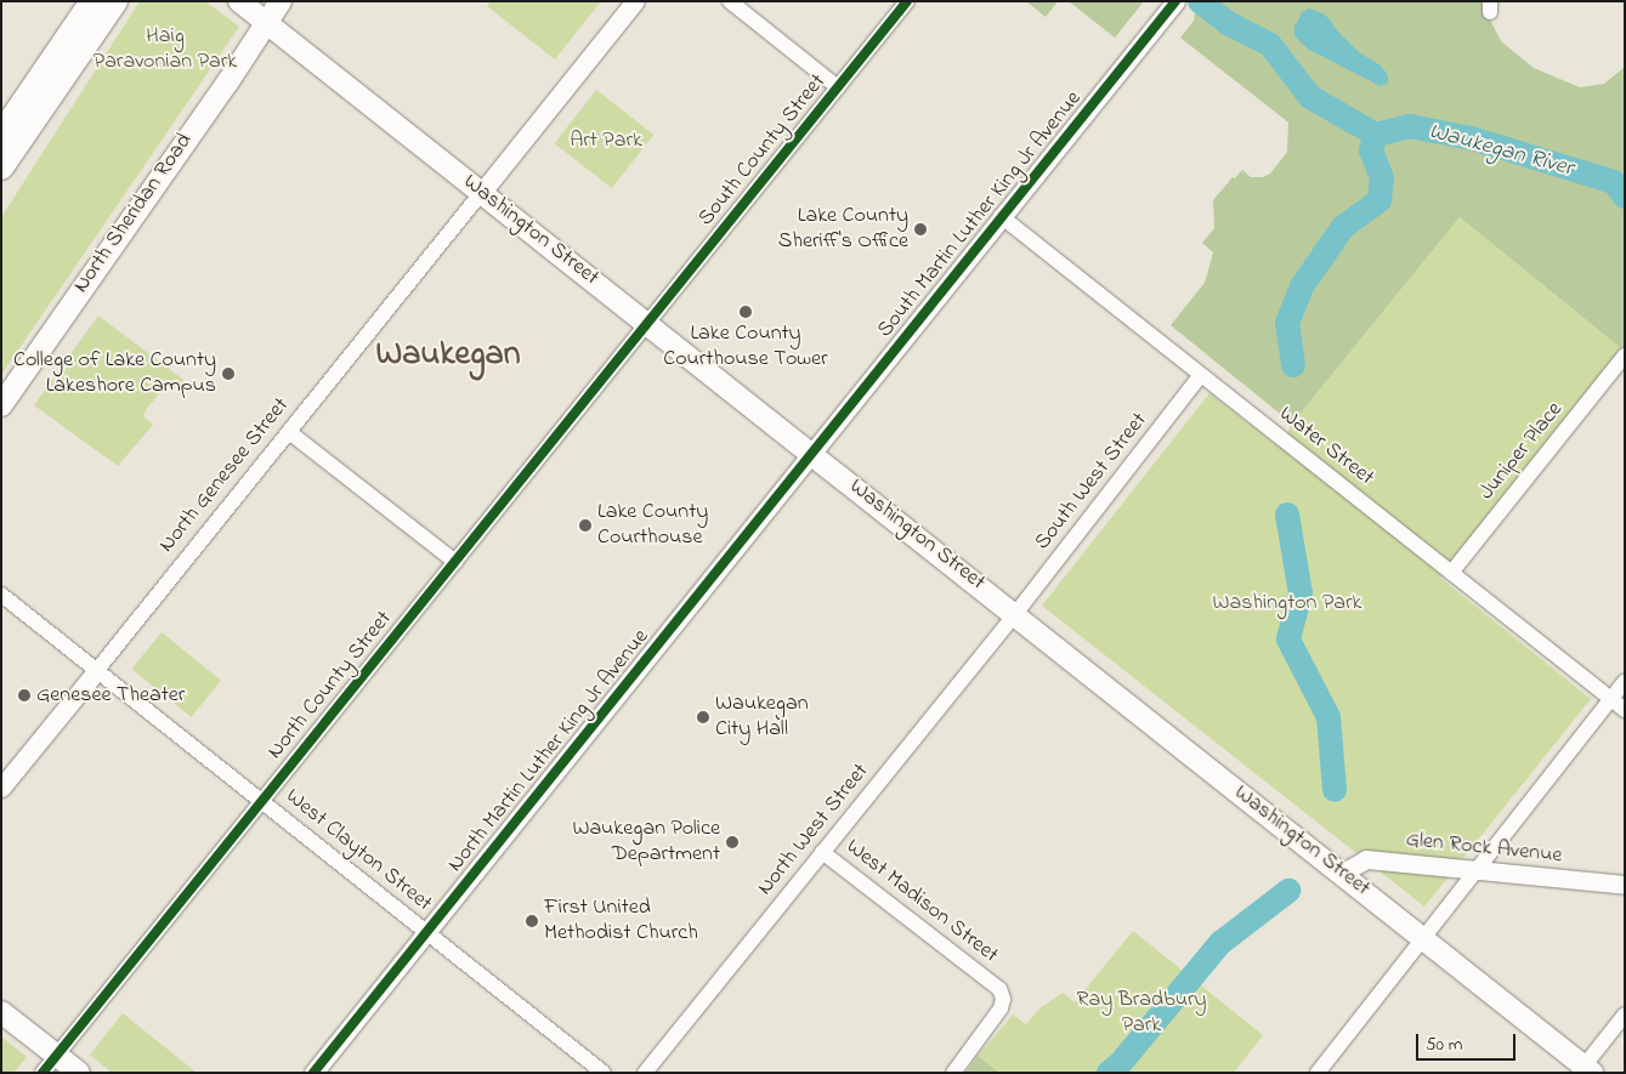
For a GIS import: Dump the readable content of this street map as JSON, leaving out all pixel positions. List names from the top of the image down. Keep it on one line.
{"streets":{"main road":["North Sheridan Road","Washington Street"],"street":["South County Street","South Martin Luther King Jr Avenue","Water Street","Juniper Place","North Genesee Street","South West Street","North County Street","North Martin Luther King Jr Avenue","North West Street","Glen Rock Avenue","West Clayton Street","West Madison Street"]},"crossings":[["South County Street","Washington Street"],["South County Street","North County Street"],["North Sheridan Road","Washington Street"],["South Martin Luther King Jr Avenue","Washington Street"],["South Martin Luther King Jr Avenue","Water Street"],["South Martin Luther King Jr Avenue","North Martin Luther King Jr Avenue"],["Washington Street","North Genesee Street"],["Washington Street","South West Street"],["Washington Street","North County Street"],["Washington Street","North Martin Luther King Jr Avenue"],["Washington Street","North West Street"],["Washington Street","Glen Rock Avenue"],["Water Street","Juniper Place"],["Water Street","South West Street"],["North Genesee Street","West Clayton Street"],["South West Street","North West Street"],["North County Street","West Clayton Street"],["North Martin Luther King Jr Avenue","West Clayton Street"],["North West Street","West Madison Street"]],"districts":["Waukegan"],"water":["Waukegan River"],"parks":["Haig Paravonian Park","Art Park","Washington Park","Ray Bradbury Park"],"places":["Lake County Sheriff's Office","Lake County Courthouse Tower","College of Lake County Lakeshore Campus","Lake County Courthouse","Genesee Theater","Waukegan City Hall","Waukegan Police Department","First United Methodist Church"],"scale_bar":"50 m"}
